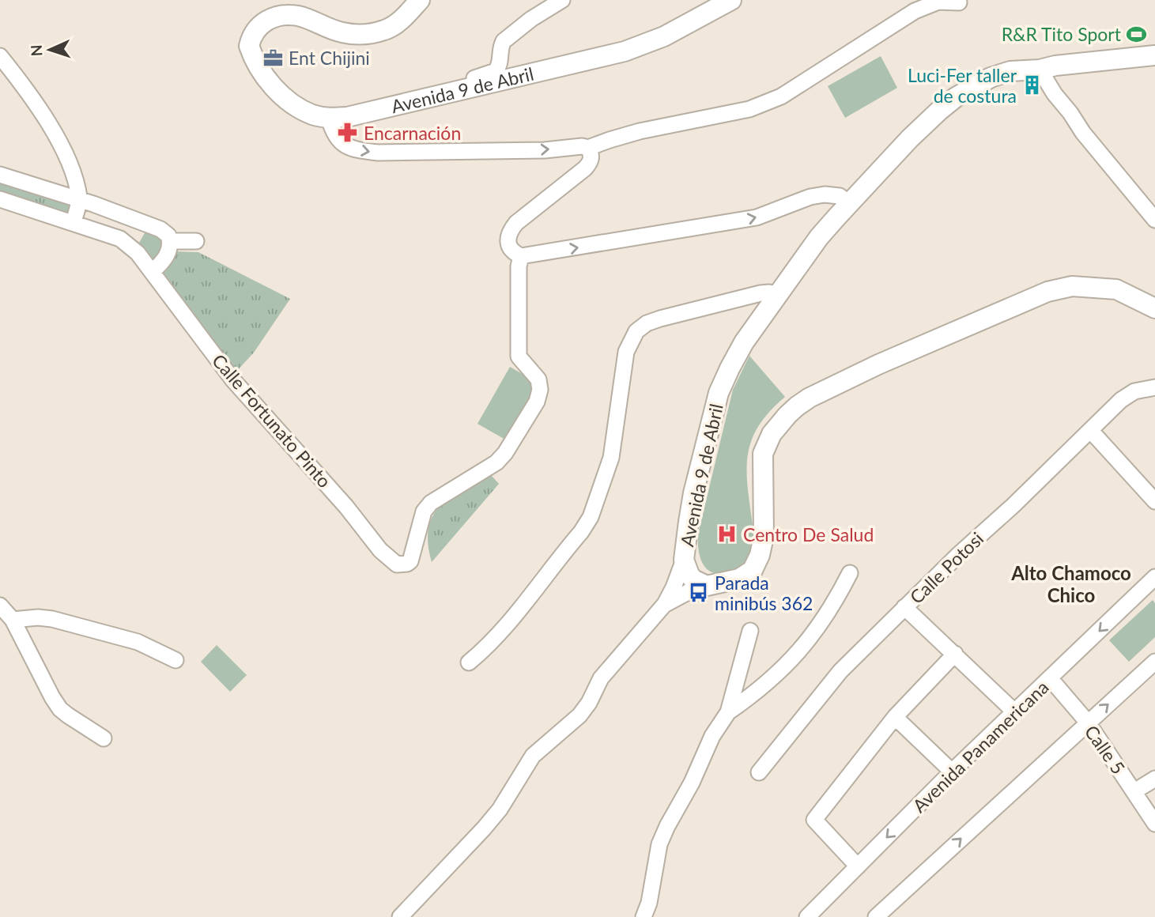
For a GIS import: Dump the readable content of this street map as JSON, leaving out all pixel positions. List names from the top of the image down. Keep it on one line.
{"streets":{"main road":["Avenida 9 de Abril"],"street":["Calle Fortunato Pinto","Calle Potosi","Avenida Panamericana","Calle 5"]},"crossings":[["Avenida Panamericana","Calle 5"]],"districts":["Alto Chamoco Chico"],"places":{"sports":["R&R Tito Sport"],"office":["Ent Chijini"],"building":["Luci-Fer taller de costura"],"pharmacy":["Encarnación"],"hospital":["Centro De Salud"],"bus stop":["Parada minibús 362"]},"north":"left"}
